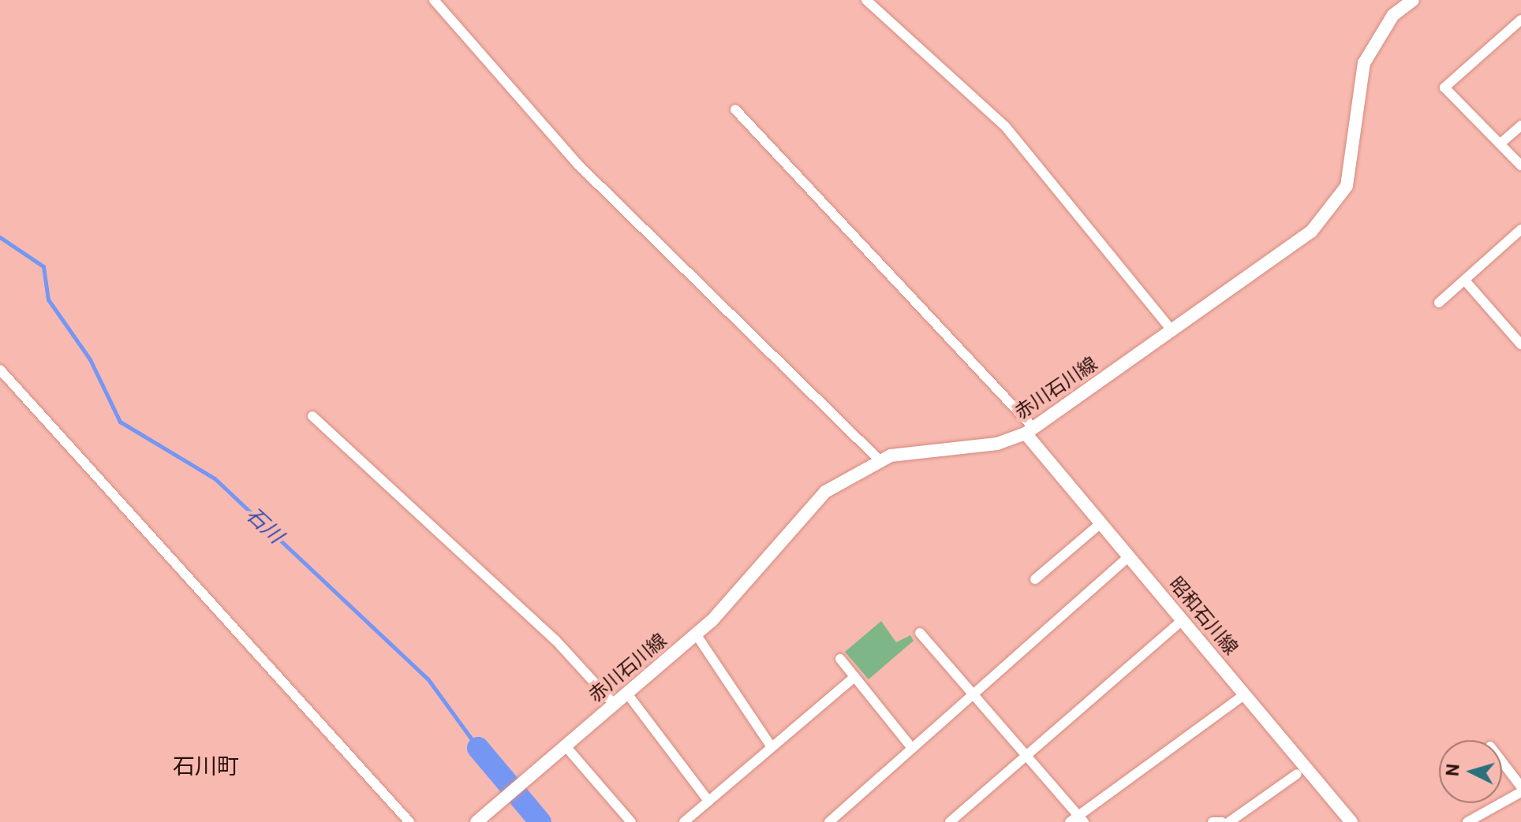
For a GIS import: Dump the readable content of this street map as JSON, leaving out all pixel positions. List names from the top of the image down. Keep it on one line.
{"streets":{"street":["赤川石川線","昭和石川線"]},"crossings":[["赤川石川線","昭和石川線"]],"districts":["石川町"],"water":["石川"],"north":"left"}
